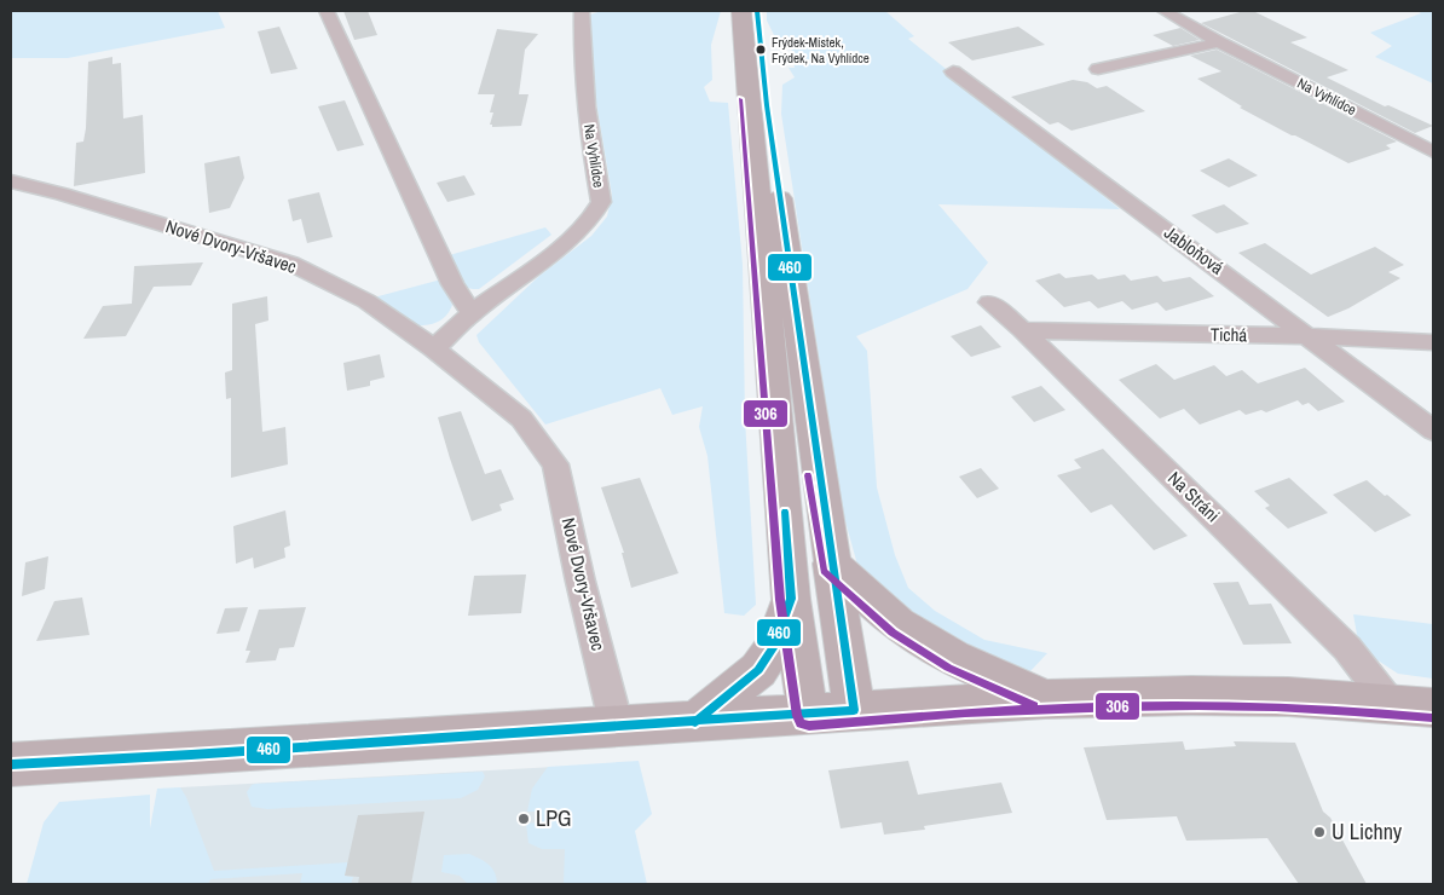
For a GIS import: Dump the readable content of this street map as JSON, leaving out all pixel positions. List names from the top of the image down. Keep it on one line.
{"streets":{"street":["Na Vyhlídce","Nové Dvory-Vršavec","Jabloňová","Tichá","Na Stráni"]},"crossings":[["Jabloňová","Tichá"],["Tichá","Na Stráni"]],"places":["Frýdek-Místek, Frýdek, Na Vyhlídce","LPG","U Lichny"],"lines":["transit line 460","transit line 306"]}
